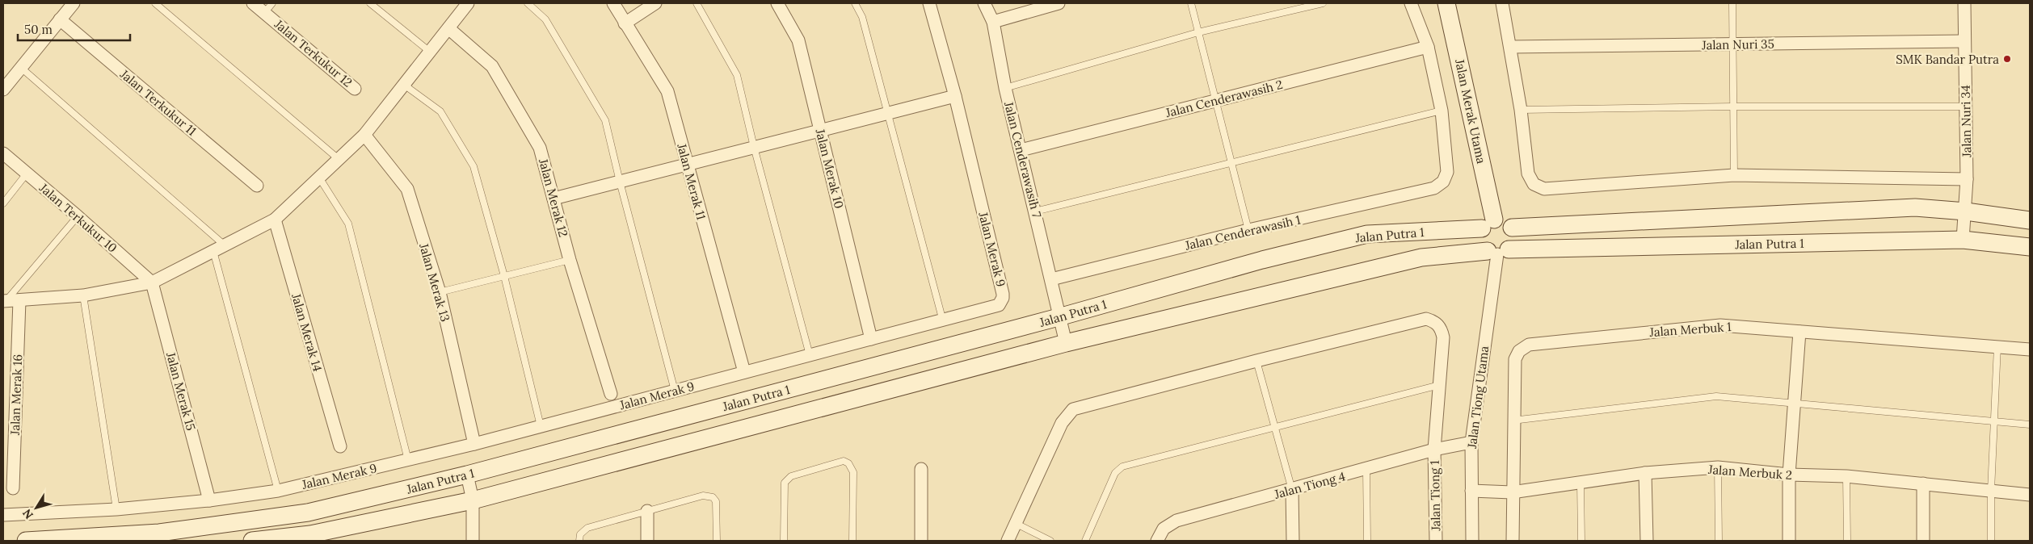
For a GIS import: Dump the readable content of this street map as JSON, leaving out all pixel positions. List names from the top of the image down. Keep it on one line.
{"streets":{"main road":["Jalan Merak Utama","Jalan Putra 1"],"street":["Jalan Nuri 35","Jalan Terkukur 12","Jalan Cenderawasih 2","Jalan Terkukur 11","Jalan Nuri 34","Jalan Cenderawasih 7","Jalan Merak 10","Jalan Merak 11","Jalan Merak 12","Jalan Terkukur 10","Jalan Cenderawasih 1","Jalan Merak 9","Jalan Merak 13","Jalan Merbuk 1","Jalan Merak 14","Jalan Merak 15","Jalan Merak 16","Jalan Tiong Utama","Jalan Merbuk 2","Jalan Tiong 4","Jalan Tiong 1"]},"crossings":[["Jalan Nuri 35","Jalan Nuri 34"],["Jalan Cenderawasih 2","Jalan Cenderawasih 7"],["Jalan Merak Utama","Jalan Putra 1"],["Jalan Merak Utama","Jalan Tiong Utama"],["Jalan Nuri 34","Jalan Putra 1"],["Jalan Cenderawasih 7","Jalan Cenderawasih 1"],["Jalan Cenderawasih 7","Jalan Putra 1"],["Jalan Merak 10","Jalan Merak 9"],["Jalan Merak 11","Jalan Merak 9"],["Jalan Terkukur 10","Jalan Merak 15"],["Jalan Putra 1","Jalan Tiong Utama"],["Jalan Merak 9","Jalan Merak 13"],["Jalan Merak 9","Jalan Merak 15"],["Jalan Merbuk 1","Jalan Merbuk 2"],["Jalan Tiong Utama","Jalan Merbuk 2"],["Jalan Tiong Utama","Jalan Tiong 4"],["Jalan Tiong 4","Jalan Tiong 1"]],"places":["SMK Bandar Putra"],"scale_bar":"50 m","north":"bottom left"}
